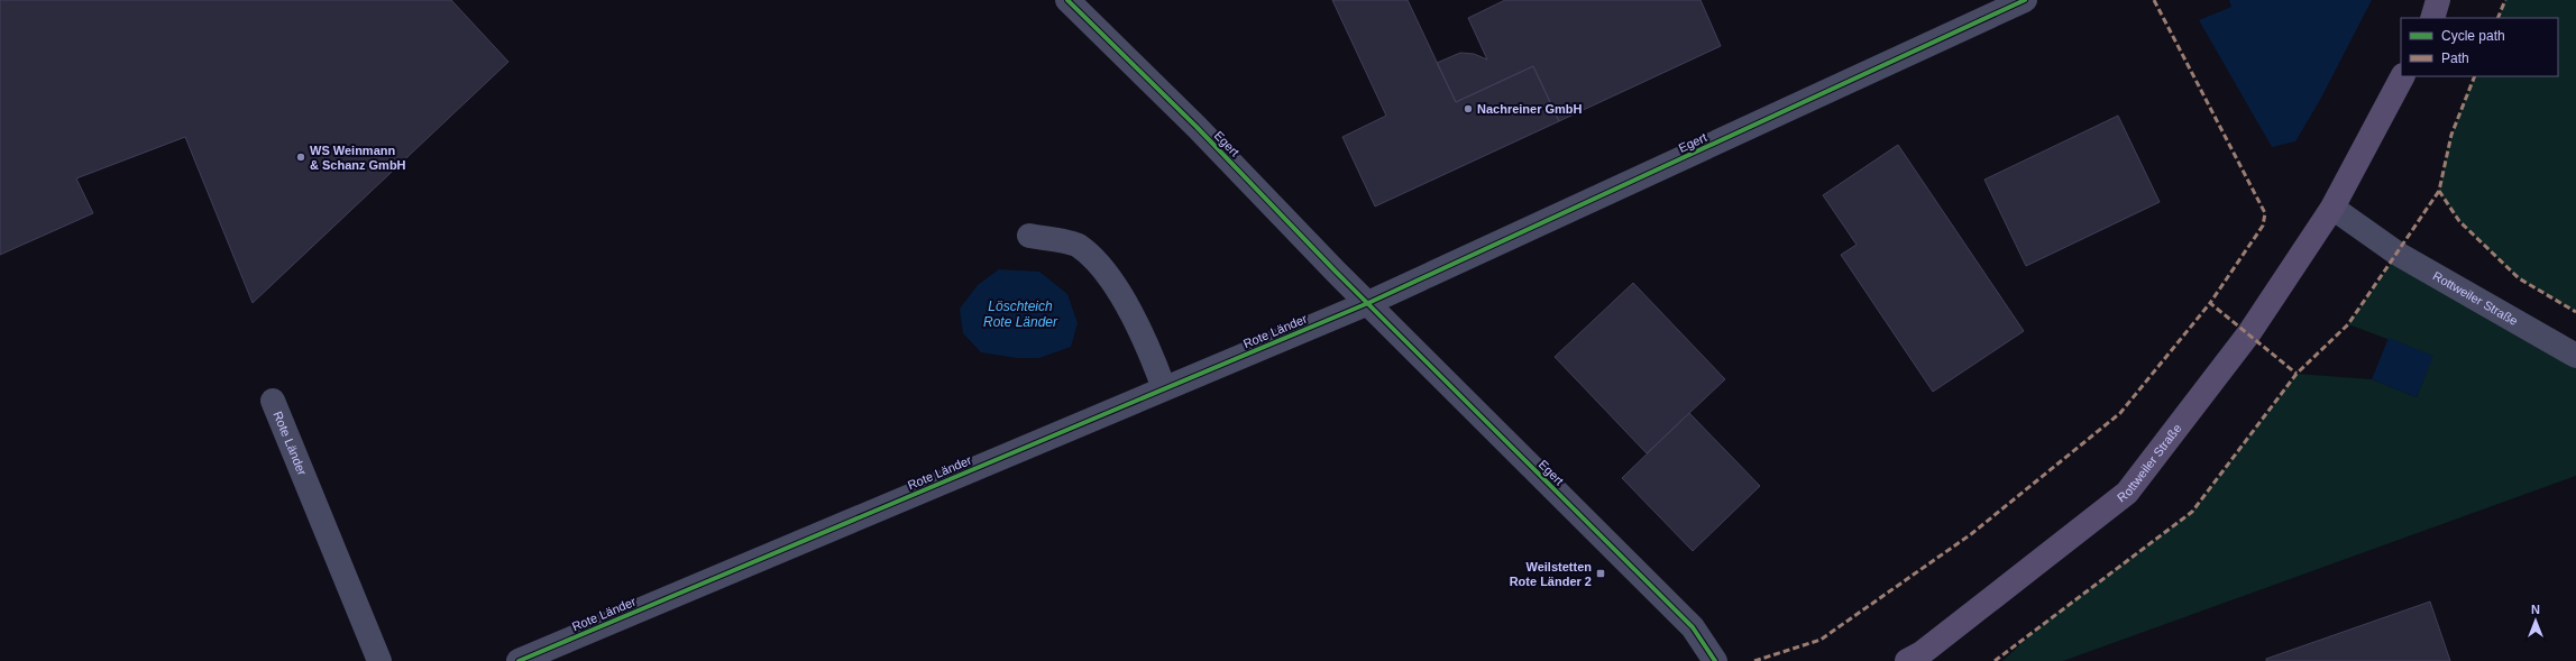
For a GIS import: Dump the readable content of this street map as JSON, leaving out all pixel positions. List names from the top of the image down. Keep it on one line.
{"streets":{"main road":["Rottweiler Straße"],"street":["Egert","Rote Länder"]},"crossings":[["Egert","Rote Länder"]],"water":["Löschteich Rote Länder"],"places":{"other":["Nachreiner GmbH","WS Weinmann & Schanz GmbH"],"transit":["Weilstetten Rote Länder 2"]},"legend":["Cycle path","Path"],"north":"top"}
